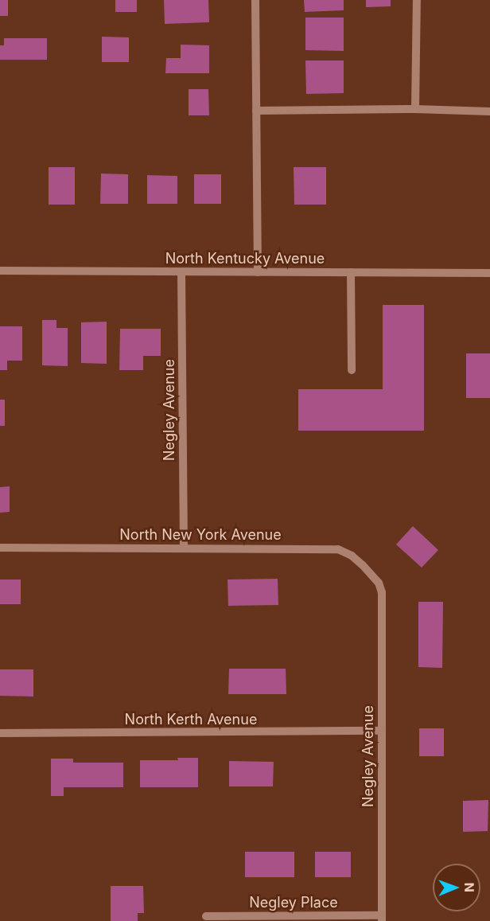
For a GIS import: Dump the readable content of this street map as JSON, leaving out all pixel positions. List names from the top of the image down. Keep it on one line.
{"streets":{"street":["North Kentucky Avenue","Negley Avenue","North New York Avenue","North Kerth Avenue","Negley Place"]},"crossings":[["North Kentucky Avenue","Negley Avenue"],["Negley Avenue","North New York Avenue"],["Negley Avenue","North Kerth Avenue"],["Negley Avenue","Negley Place"]],"north":"right"}
